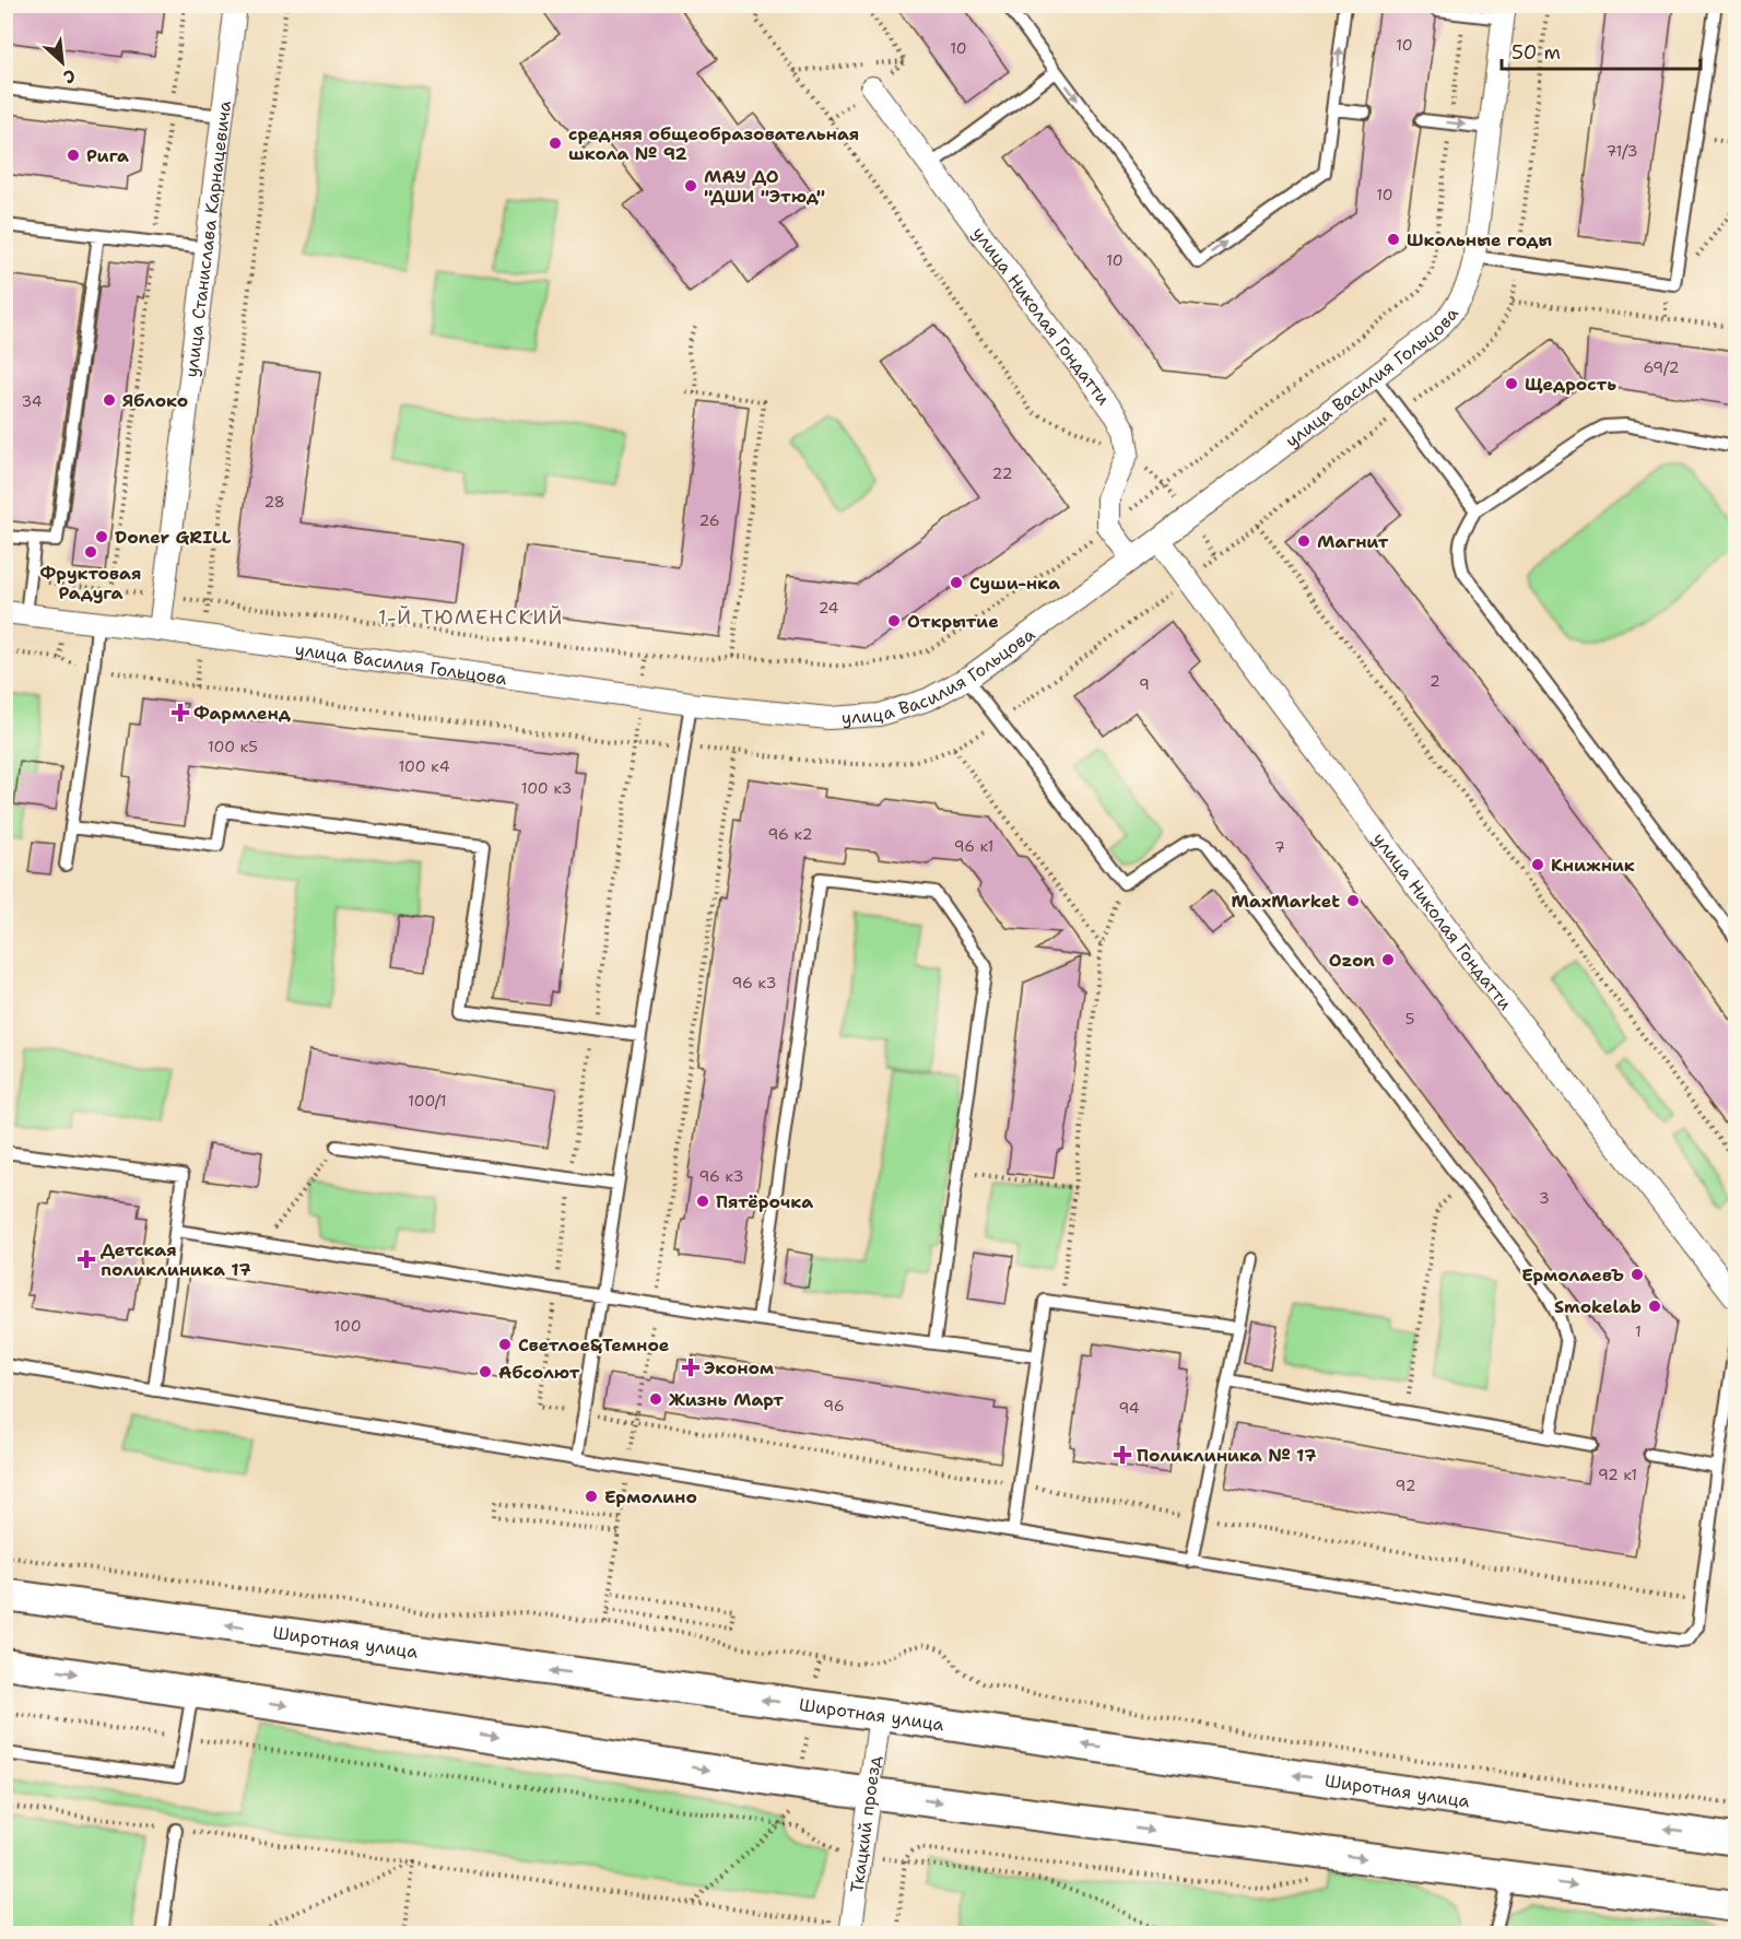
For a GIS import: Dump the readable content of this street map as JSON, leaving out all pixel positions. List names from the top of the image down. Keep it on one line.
{"streets":{"main road":["Широтная улица"],"street":["улица Станислава Карнацевича","улица Николая Гондатти","улица Василия Гольцова","Ткацкий проезд"]},"crossings":[["улица Станислава Карнацевича","улица Василия Гольцова"],["улица Николая Гондатти","улица Василия Гольцова"],["Широтная улица","Ткацкий проезд"]],"districts":["1-Й ТЮМЕНСКИЙ"],"places":{"other":["средняя общеобразовательная школа № 92","Рига","МАУ ДО \"ДШИ \"Этюд\"","Школьные годы","Щедрость","Яблоко","Doner GRILL","Магнит","Фруктовая Радуга","Суши-нка","Открытие","Книжник","MaxMarket","Ozon","Пятёрочка","ЕрмолаевЪ","Smokelab","Светлое&Темное","Абсолют","Жизнь Март","Ермолино"],"health":["Фармленд","Детская поликлиника 17","Эконом","Поликлиника № 17"]},"house_numbers":["10","10","71/3","10","10","69/2","34","22","28","26","24","2","9","100 к5","100 к4","100 к3","96 к2","96 к1","7","96 к3","5","100/1","96 к3","3","100","1","96","94","92 к1","92"],"scale_bar":"50 m","north":"bottom right"}
